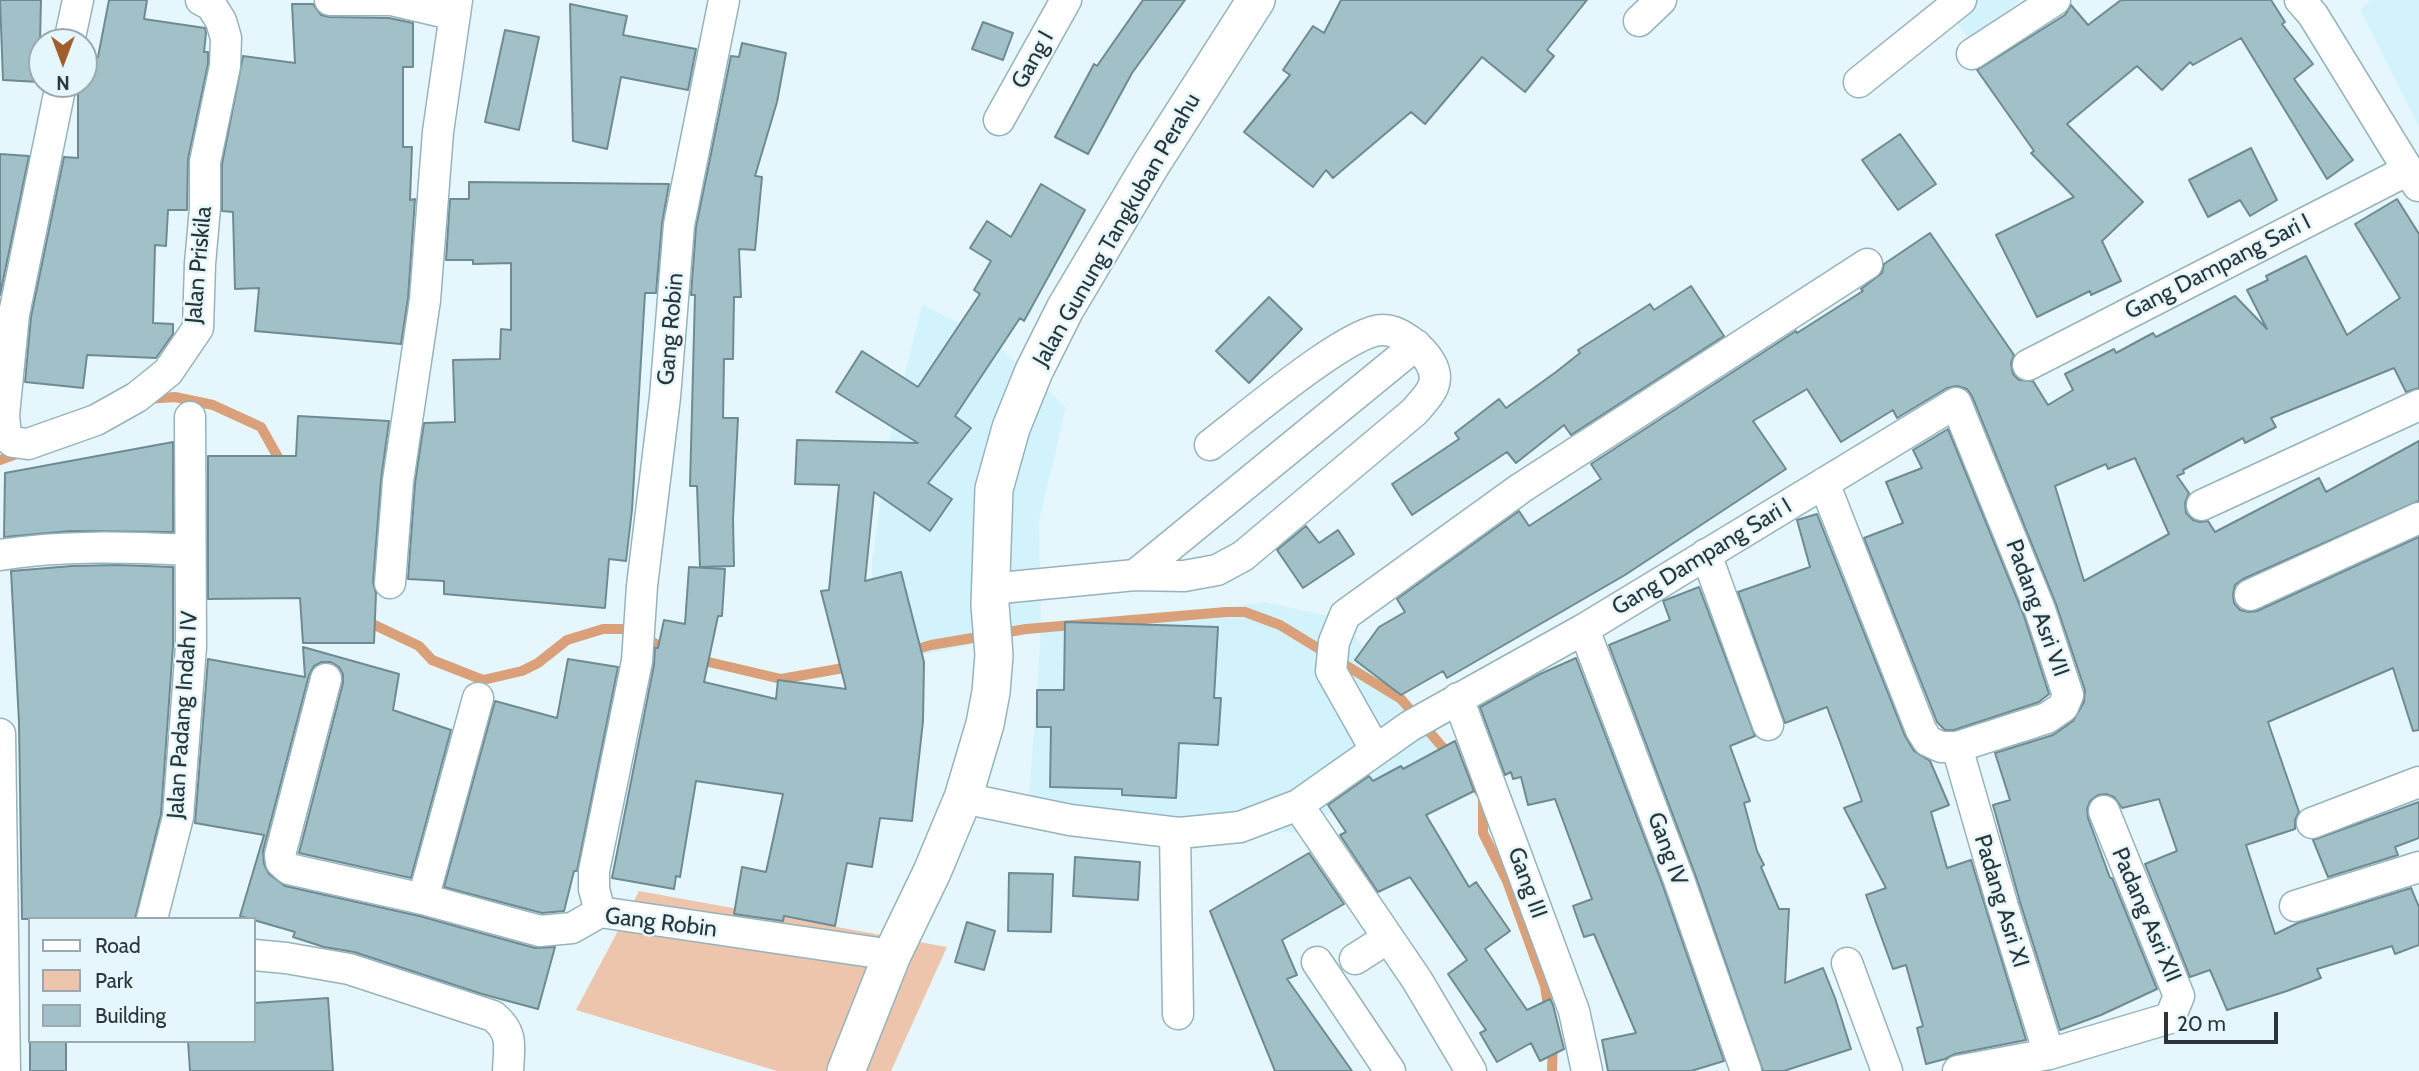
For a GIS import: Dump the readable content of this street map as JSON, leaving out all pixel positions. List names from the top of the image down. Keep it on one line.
{"streets":{"street":["Gang I","Jalan Gunung Tangkuban Perahu","Jalan Priskila","Gang Dampang Sari I","Gang Robin","Padang Asri VII","Jalan Padang Indah IV","Gang IV","Gang III","Padang Asri XI","Padang Asri XII"]},"crossings":[["Jalan Gunung Tangkuban Perahu","Gang Dampang Sari I"],["Jalan Gunung Tangkuban Perahu","Gang Robin"],["Gang Dampang Sari I","Padang Asri VII"],["Gang Dampang Sari I","Gang IV"],["Gang Dampang Sari I","Gang III"],["Padang Asri VII","Padang Asri XI"],["Padang Asri XI","Padang Asri XII"]],"legend":["Road","Park","Building"],"scale_bar":"20 m","north":"bottom"}
